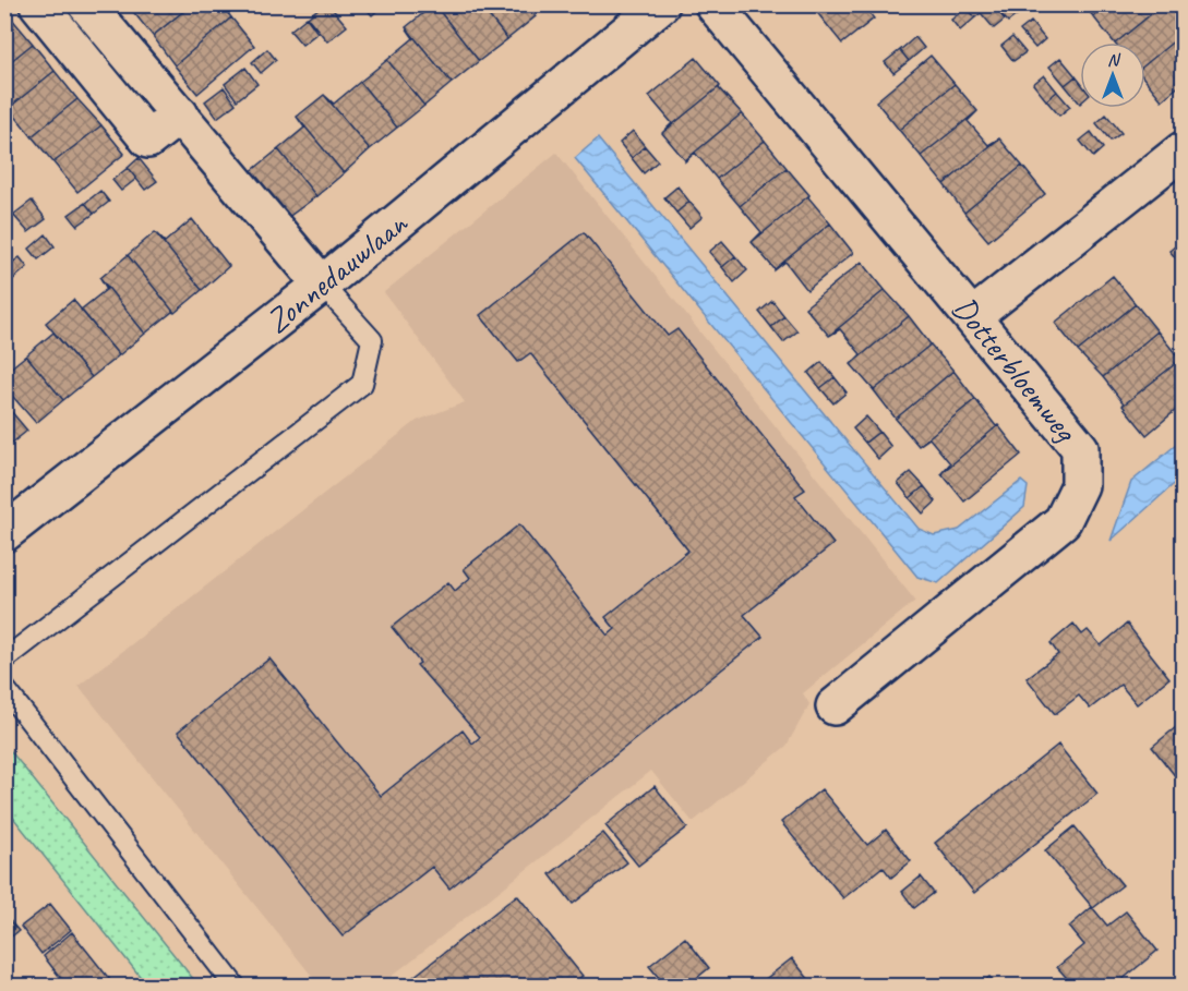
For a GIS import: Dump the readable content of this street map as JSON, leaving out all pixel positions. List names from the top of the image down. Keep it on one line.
{"streets":{"street":["Zonnedauwlaan","Dotterbloemweg"]},"north":"top"}
